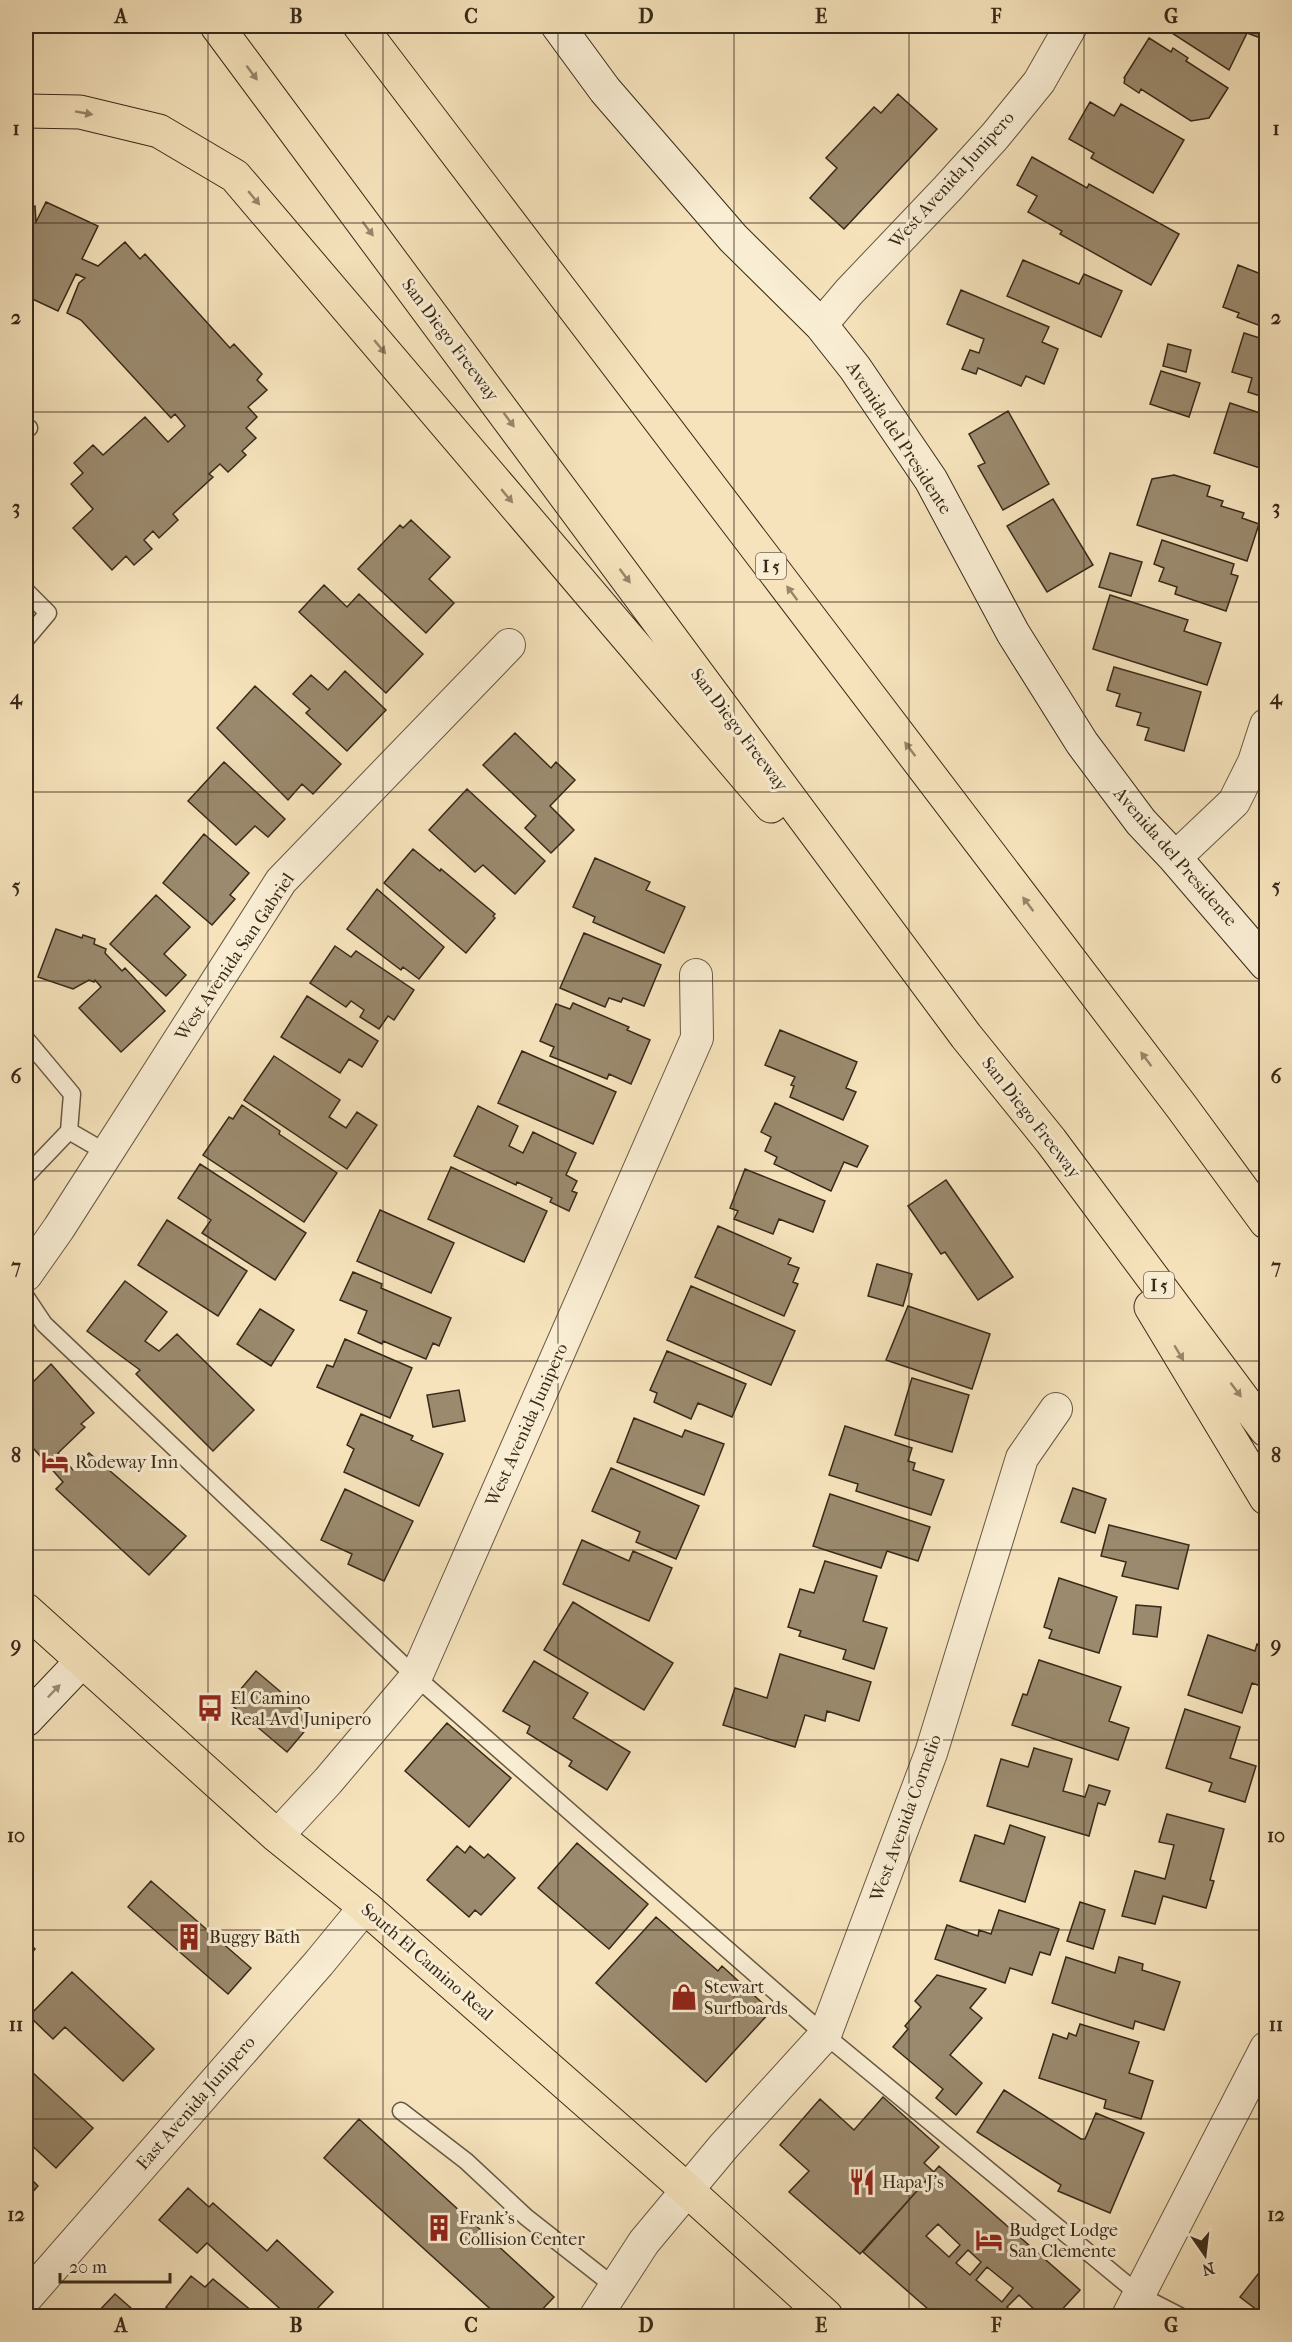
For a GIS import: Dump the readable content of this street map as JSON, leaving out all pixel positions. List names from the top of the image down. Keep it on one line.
{"streets":{"main road":["San Diego Freeway","Avenida del Presidente","I 5","South El Camino Real"],"street":["West Avenida Junipero","West Avenida San Gabriel","West Avenida Cornelio","East Avenida Junipero"]},"crossings":[["West Avenida Junipero","Avenida del Presidente"],["West Avenida Junipero","South El Camino Real"],["West Avenida Cornelio","South El Camino Real"],["South El Camino Real","East Avenida Junipero"]],"places":{"hotel":["Rodeway Inn","Budget Lodge San Clemente"],"bus stop":["El Camino Real-Avd Junipero"],"building":["Buggy Bath","Frank's Collision Center"],"shop":["Stewart Surfboards"],"restaurant":["Hapa J's"]},"scale_bar":"20 m","north":"bottom","grid":{"columns":["A","B","C","D","E","F","G"],"rows":["1","2","3","4","5","6","7","8","9","10","11","12"]}}
